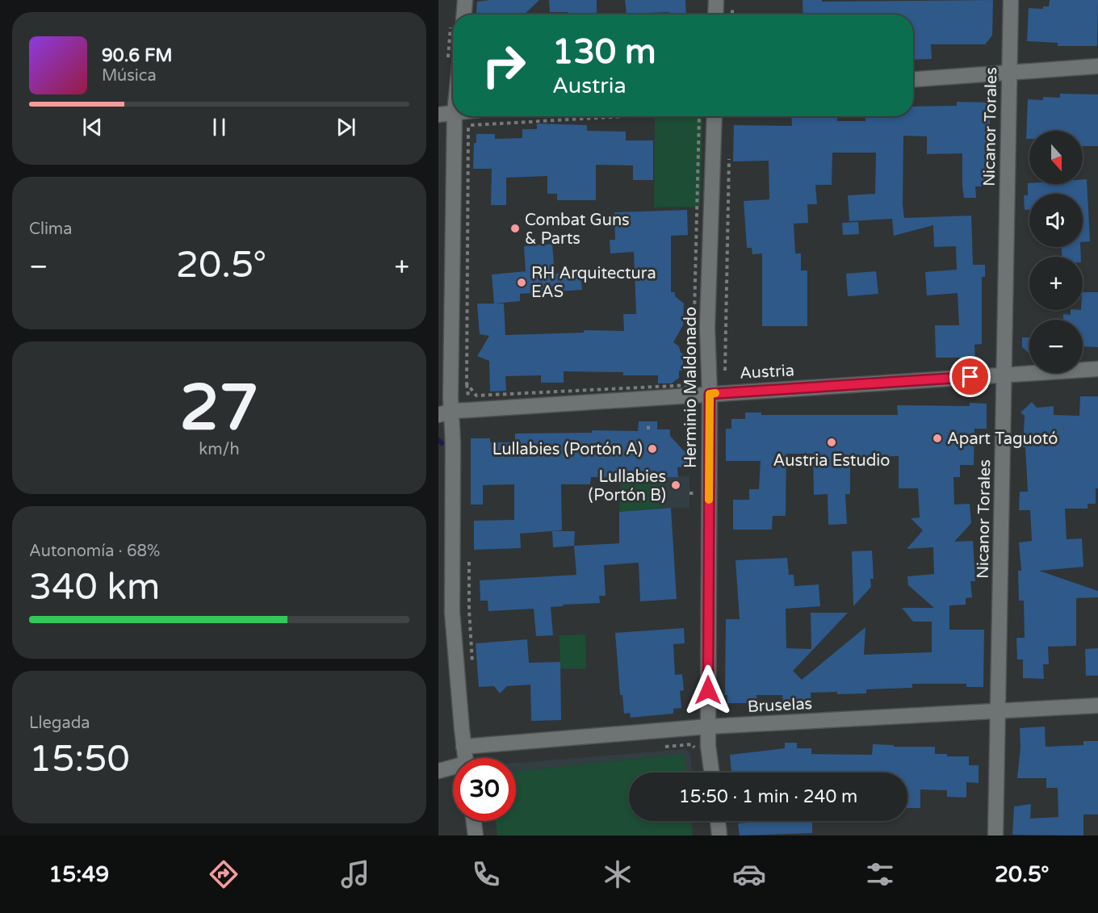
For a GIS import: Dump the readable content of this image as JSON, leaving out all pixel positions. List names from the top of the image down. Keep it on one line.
{"streets":{"street":["Nicanor Torales","Austria","Herminio Maldonado","Bruselas"]},"crossings":[["Nicanor Torales","Austria"],["Nicanor Torales","Bruselas"],["Austria","Herminio Maldonado"],["Herminio Maldonado","Bruselas"]],"places":["Combat Guns & Parts","RH Arquitectura EAS","Apart Taguotó","Austria Estudio","Lullabies (Portón A)","Lullabies (Portón B)"],"north":"bottom","page":{"turn":["130 m","Austria"],"song":["90.6 FM","Música"],"map_buttons":["+","−"],"tile":["Clima",["27","km/h"],["Autonomía · 68%","340 km"],["Llegada","15:50"]],"heat":["−","20.5°","+"],"limit":"30","trip":"15:50 · 1 min · 240 m","tabs":["15:49","20.5°"]}}
